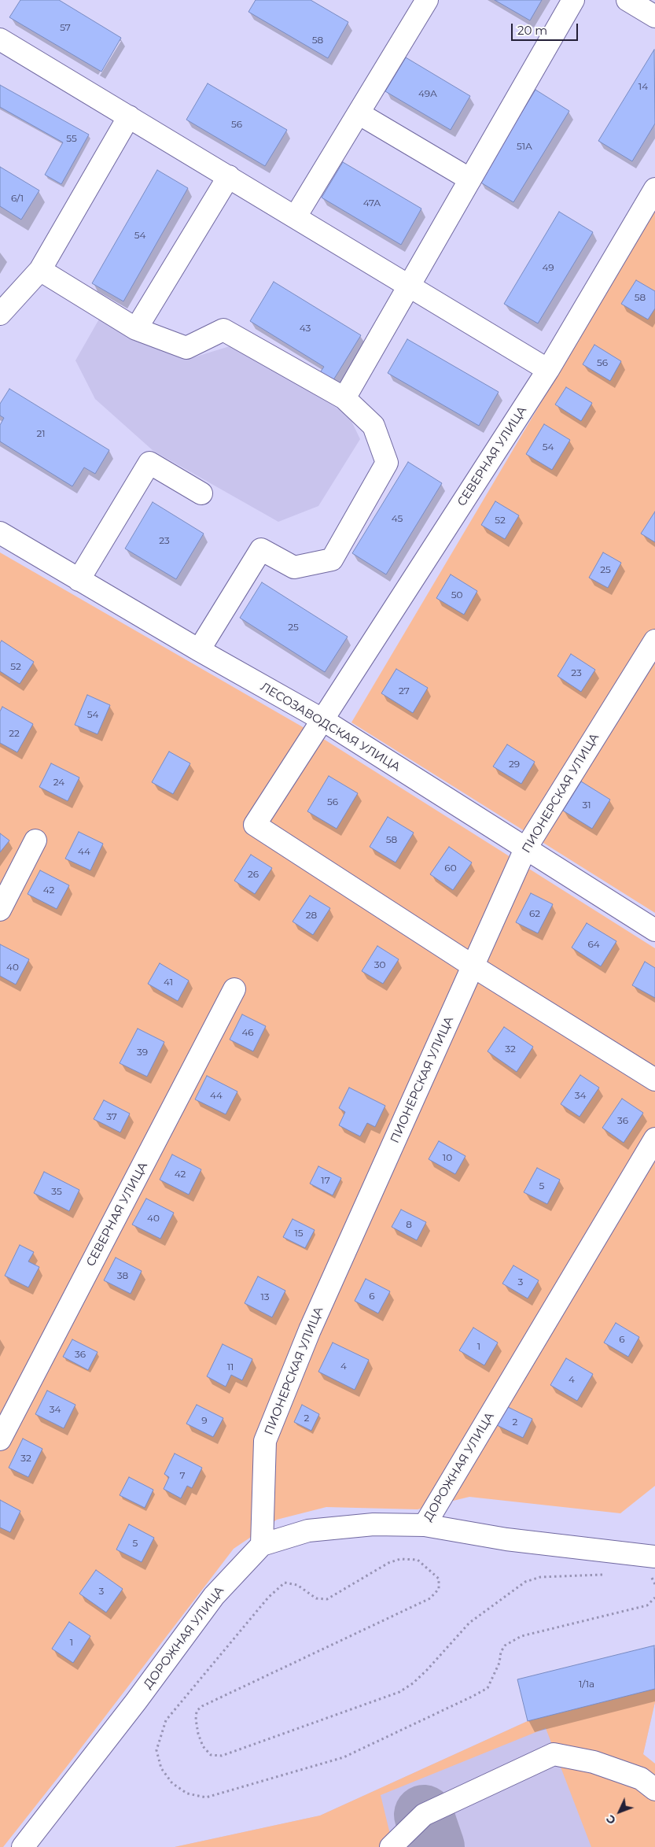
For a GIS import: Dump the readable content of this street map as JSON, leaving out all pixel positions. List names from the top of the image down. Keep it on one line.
{"streets":{"street":["СЕВЕРНАЯ УЛИЦА","ЛЕСОЗАВОДСКАЯ УЛИЦА","ПИОНЕРСКАЯ УЛИЦА","ДОРОЖНАЯ УЛИЦА"]},"crossings":[["СЕВЕРНАЯ УЛИЦА","ЛЕСОЗАВОДСКАЯ УЛИЦА"],["СЕВЕРНАЯ УЛИЦА","ПИОНЕРСКАЯ УЛИЦА"],["ЛЕСОЗАВОДСКАЯ УЛИЦА","ПИОНЕРСКАЯ УЛИЦА"],["ПИОНЕРСКАЯ УЛИЦА","ДОРОЖНАЯ УЛИЦА"]],"house_numbers":["57","58","14","49А","56","55","51А","6/1","47А","54","49","58","43","56","21","54","45","52","23","25","50","25","52","23","27","54","22","29","24","56","31","58","44","60","26","42","62","28","64","30","40","41","46","32","39","44","34","37","36","10","42","17","5","35","40","8","15","38","3","6","13","6","1","36","4","11","4","34","2","9","2","32","7","5","3","1","1/1а"],"scale_bar":"20 m","north":"bottom left"}
